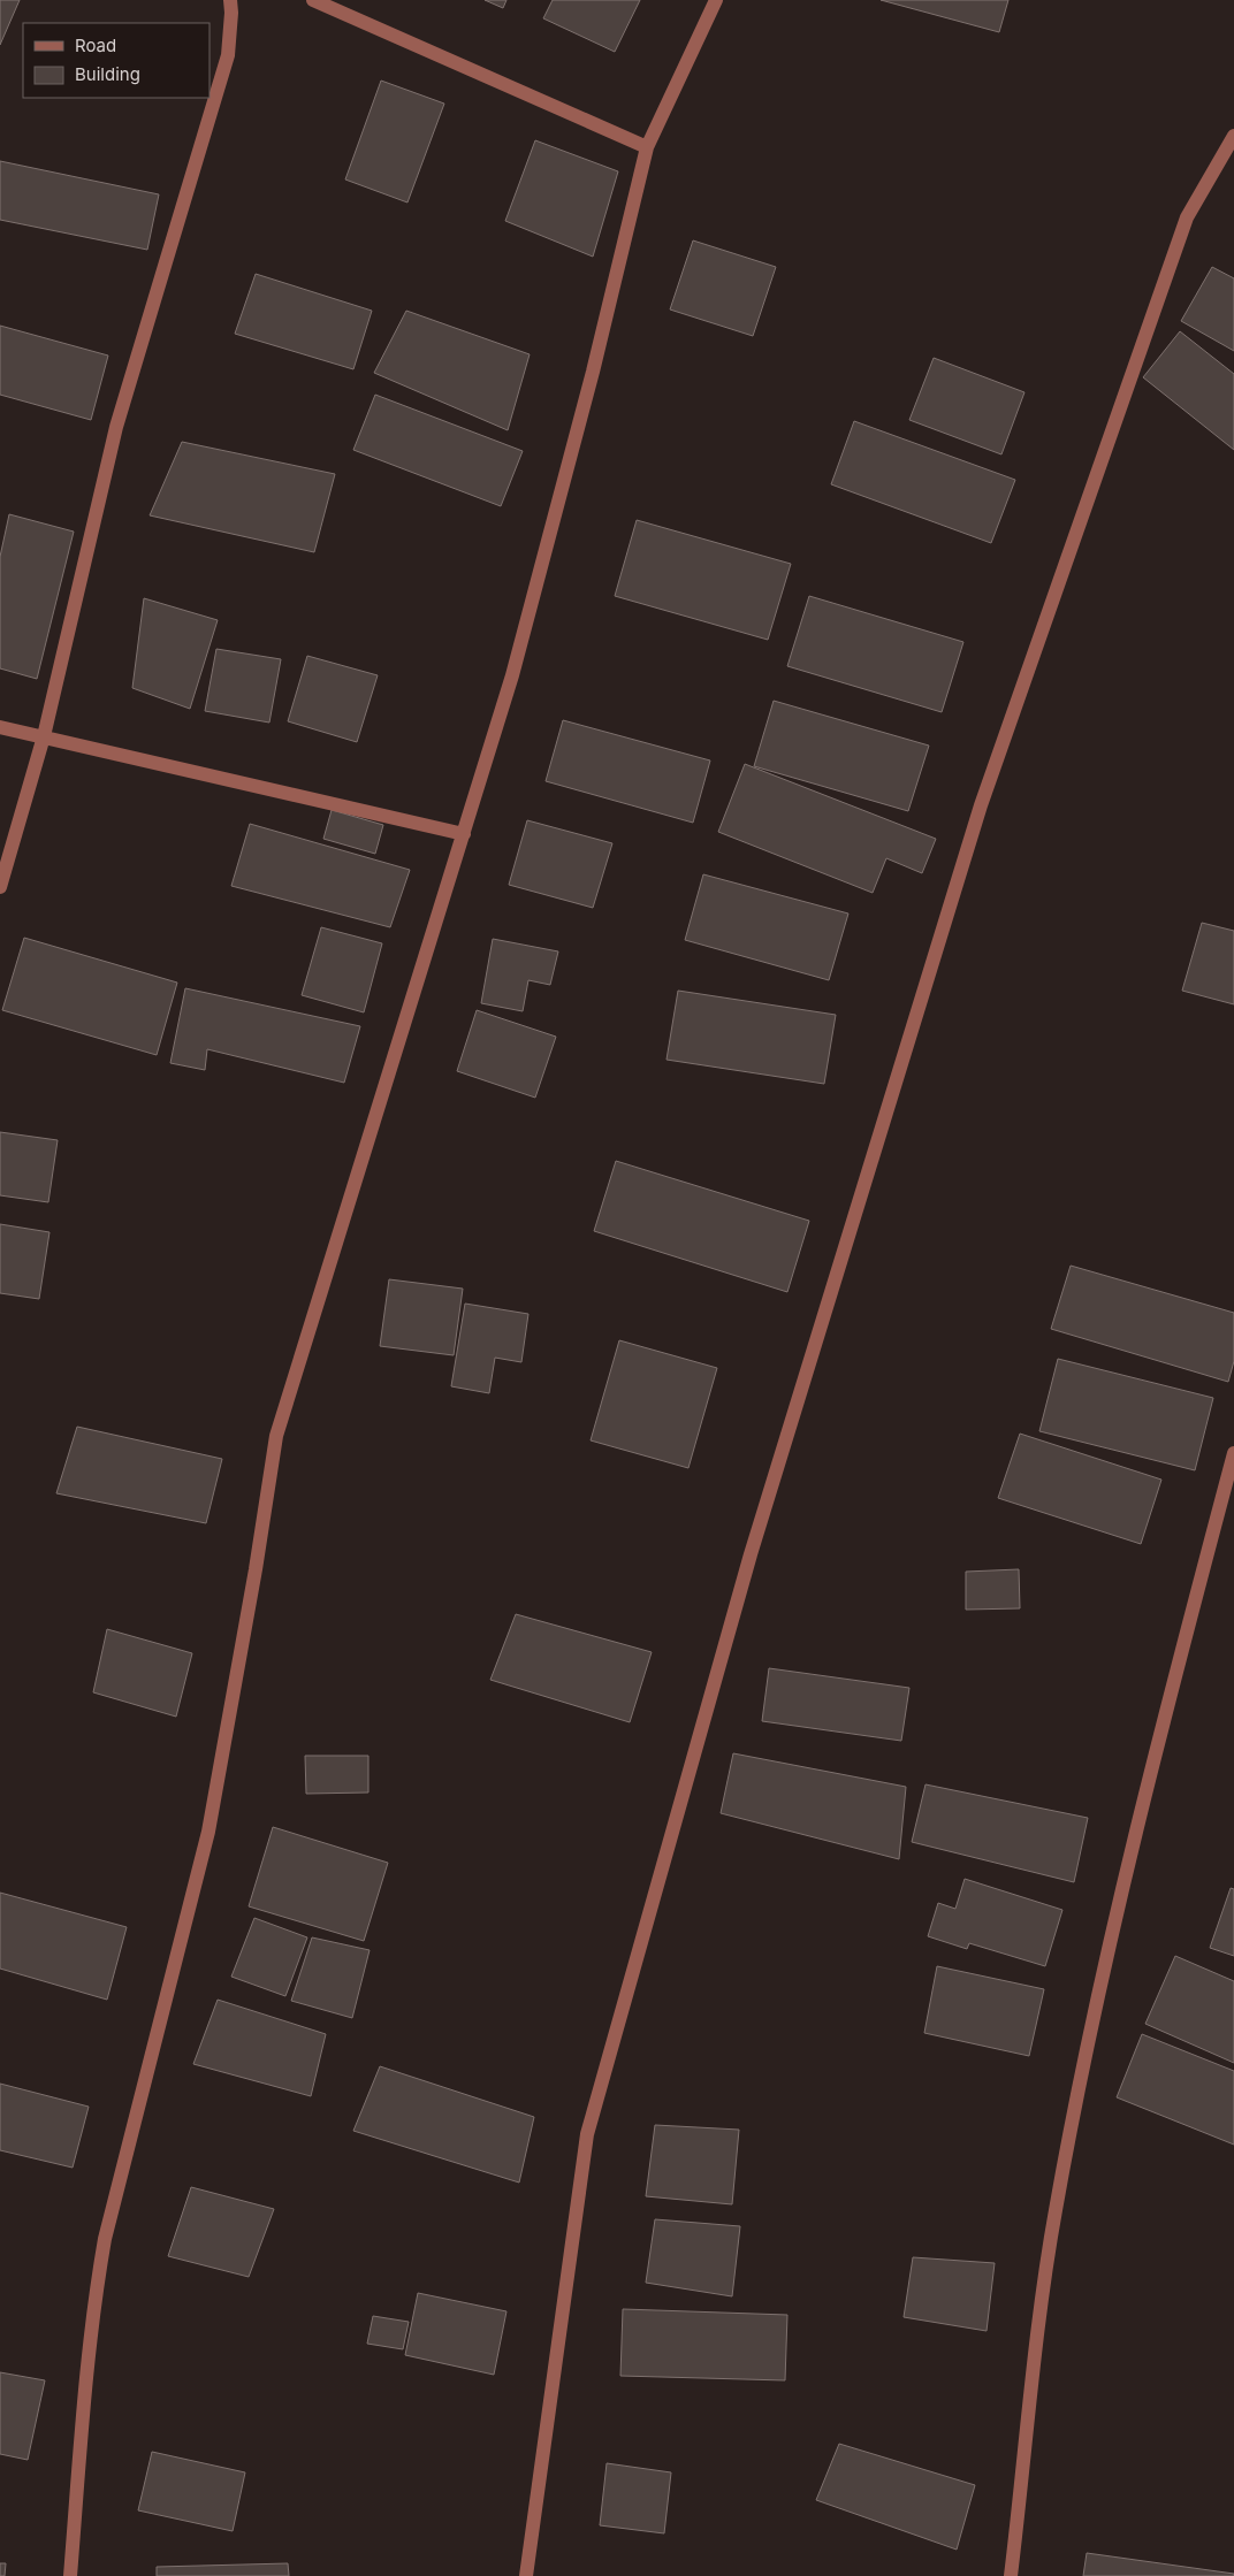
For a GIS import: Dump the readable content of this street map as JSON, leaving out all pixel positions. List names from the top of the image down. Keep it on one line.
{"legend":["Road","Building"]}
